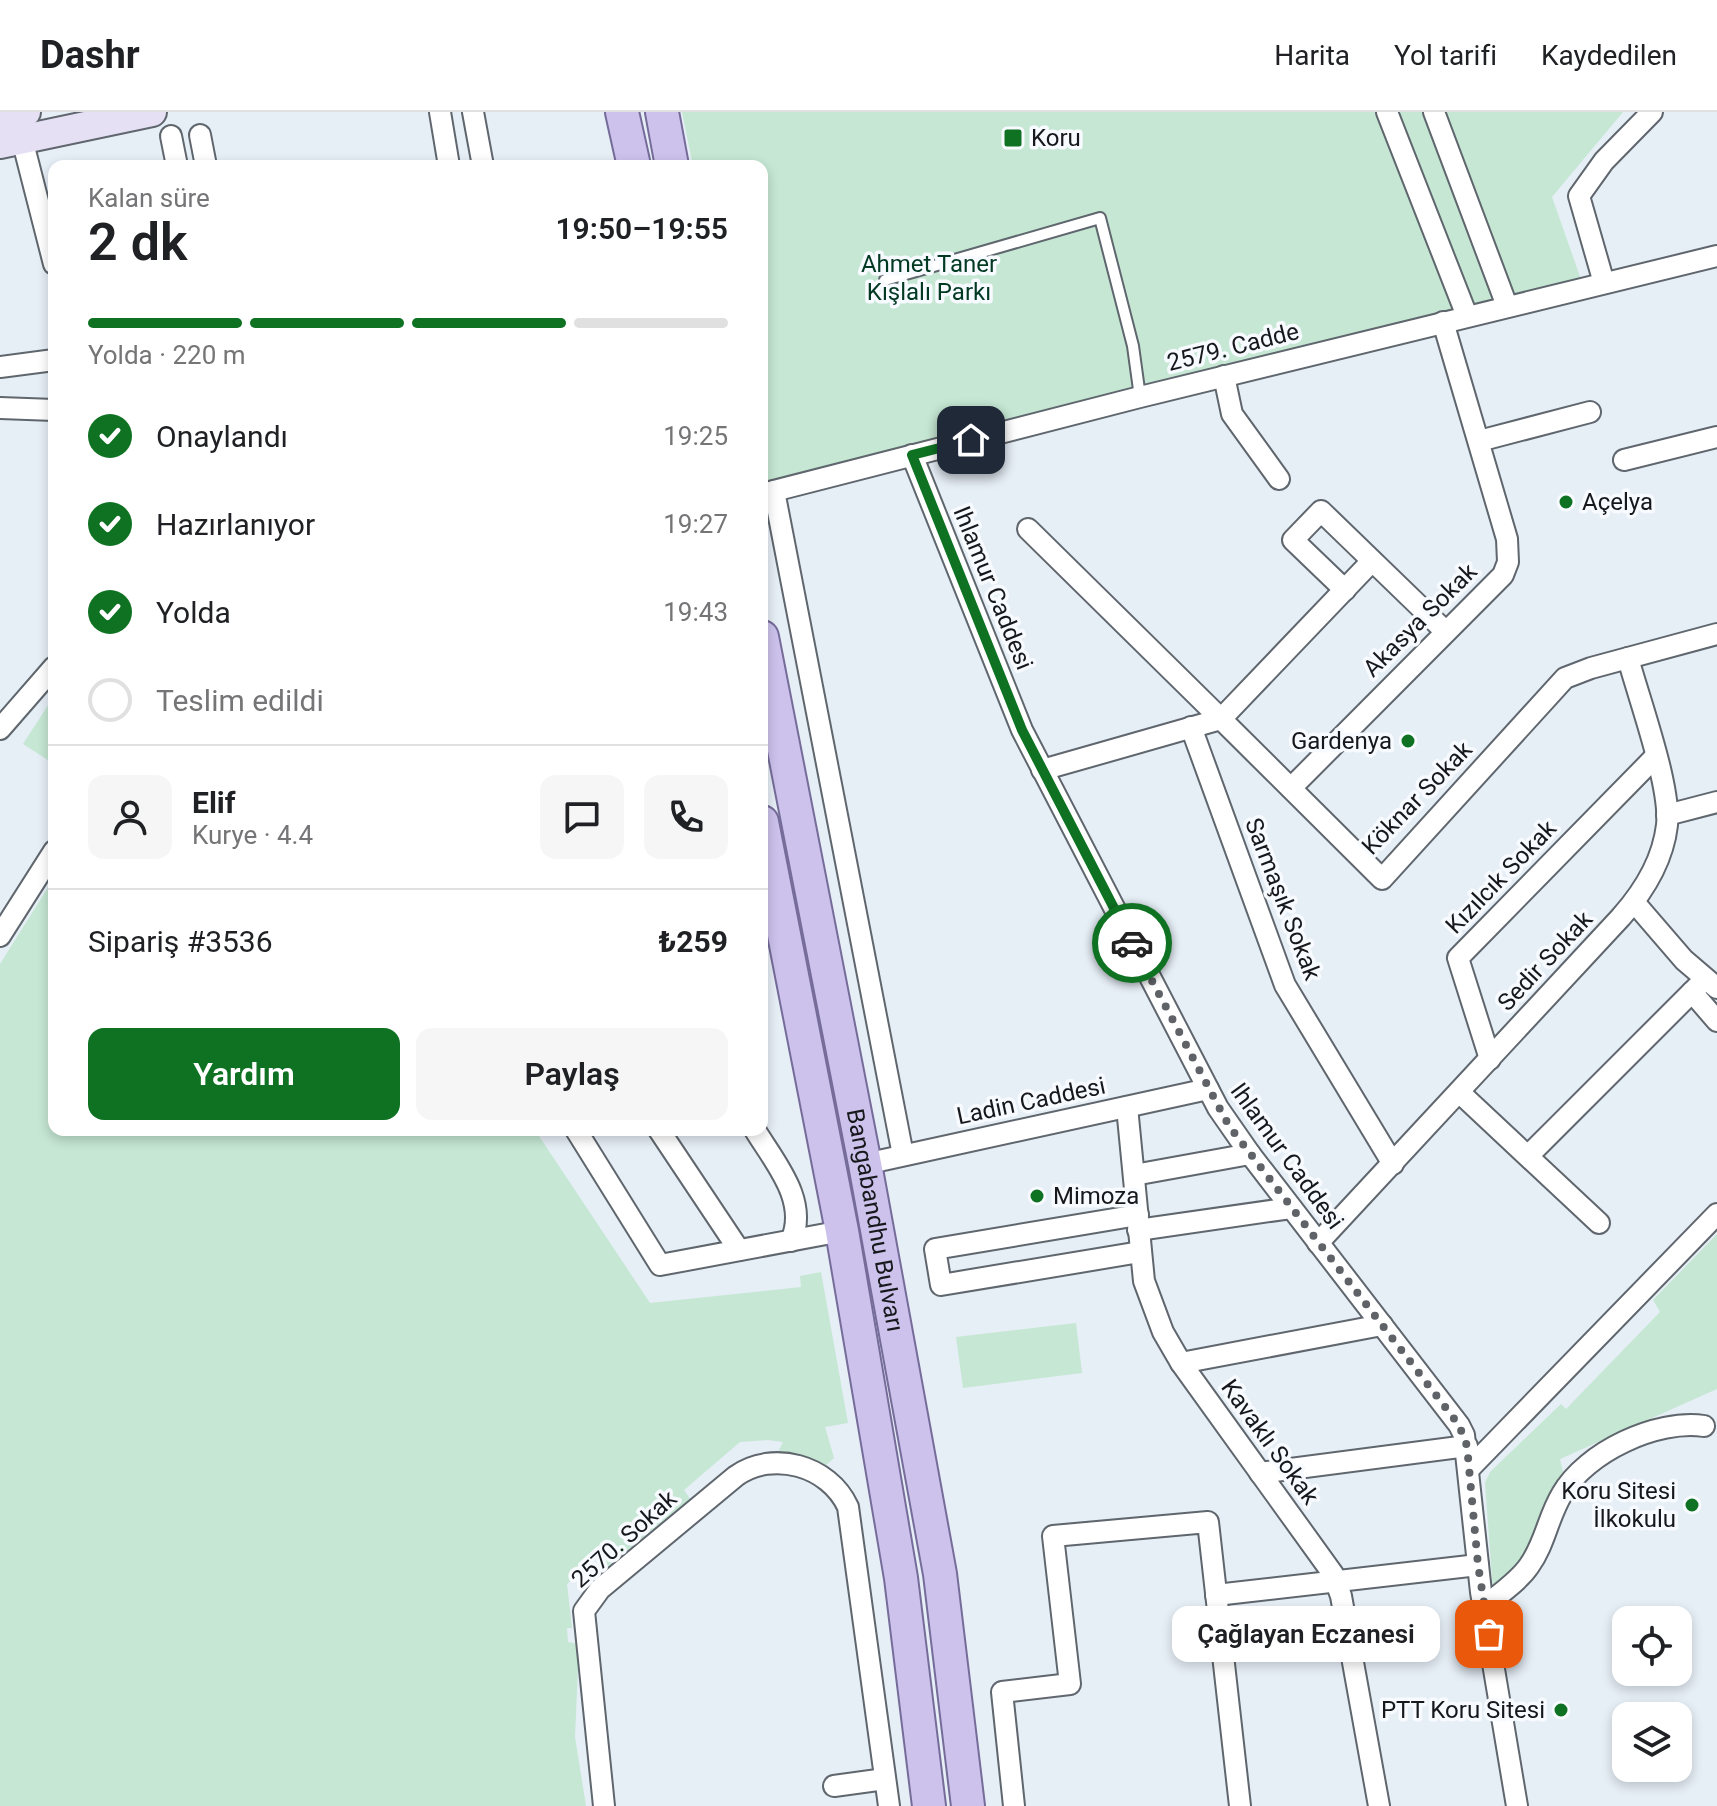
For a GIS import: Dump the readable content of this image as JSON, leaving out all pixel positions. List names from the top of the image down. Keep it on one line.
{"streets":{"main road":["Bangabandhu Bulvarı"],"street":["2579. Cadde","Ihlamur Caddesi","Akasya Sokak","Köknar Sokak","Kızılcık Sokak","Sarmaşık Sokak","Sedir Sokak","Ladin Caddesi","Kavaklı Sokak","2570. Sokak"]},"crossings":[["2579. Cadde","Ihlamur Caddesi"],["2579. Cadde","Akasya Sokak"],["Ihlamur Caddesi","Sedir Sokak"],["Ihlamur Caddesi","Ladin Caddesi"],["Akasya Sokak","Köknar Sokak"],["Köknar Sokak","Sedir Sokak"],["Kızılcık Sokak","Sedir Sokak"],["Sarmaşık Sokak","Sedir Sokak"],["Ladin Caddesi","Bangabandhu Bulvarı"],["Ladin Caddesi","Kavaklı Sokak"]],"parks":["Ahmet Taner Kışlalı Parkı"],"places":{"transit":["Koru"],"other":["Açelya","Gardenya","Mimoza","Koru Sitesi İlkokulu","Çağlayan Eczanesi","PTT Koru Sitesi"]},"page":{"header":"Dashr","nav":["Harita","Yol tarifi","Kaydedilen"],"heading":["2 dk","Kalan süre","19:50–19:55"],"panel":["Elif","Kurye · 4.4","Sipariş #3536","₺259"],"bar":"Yolda · 220 m","list":[["Onaylandı","19:25"],["Hazırlanıyor","19:27"],["Yolda","19:43"],"Teslim edildi"],"buttons":["Yardım","Paylaş"],"bubble":"Çağlayan Eczanesi"}}
